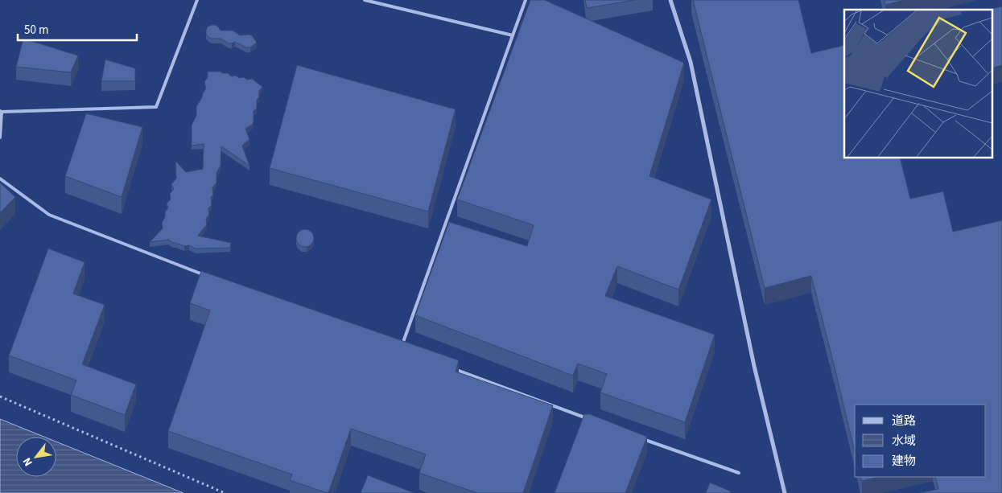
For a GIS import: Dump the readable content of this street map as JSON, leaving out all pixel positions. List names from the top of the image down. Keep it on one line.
{"legend":["道路","水域","建物"],"scale_bar":"50 m","north":"bottom left"}
